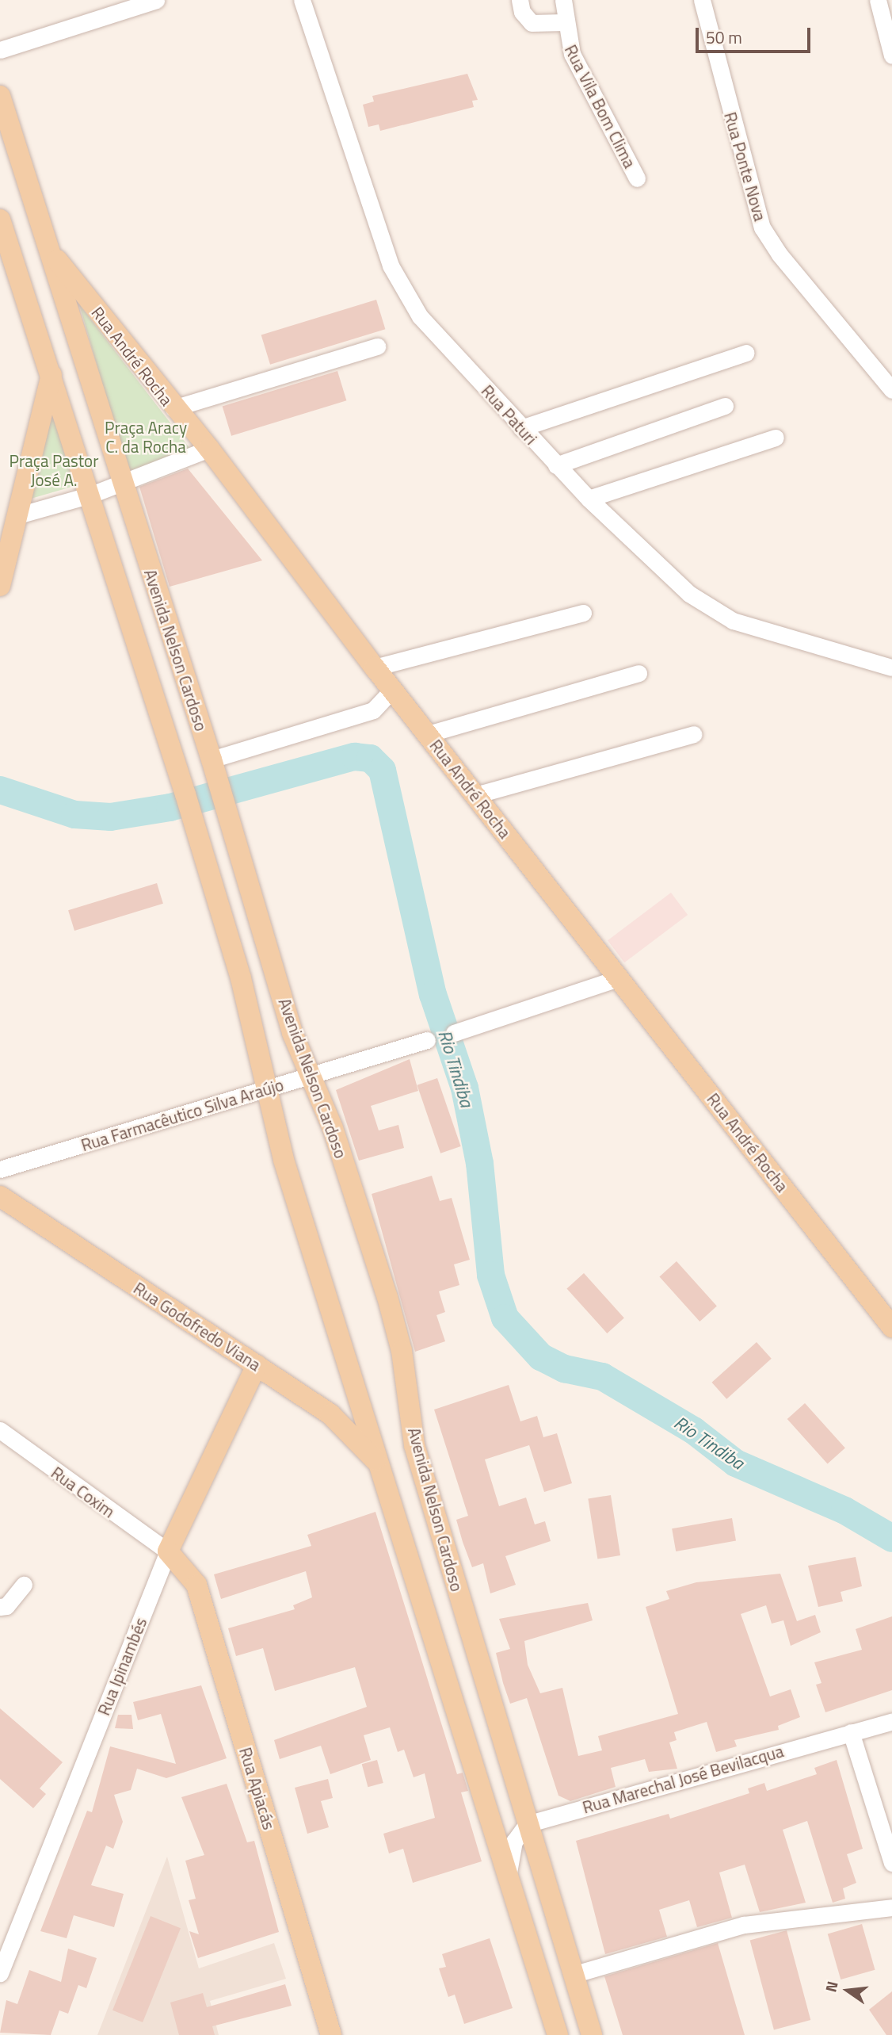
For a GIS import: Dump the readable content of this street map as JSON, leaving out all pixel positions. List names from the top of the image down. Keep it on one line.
{"streets":{"main road":["Rua André Rocha","Avenida Nelson Cardoso","Rua Godofredo Viana","Rua Ipinambés","Rua Apiacás"],"street":["Rua Vila Bom Clima","Rua Ponte Nova","Rua Paturi","Rua Farmacêutico Silva Araújo","Rua Coxim","Rua Marechal José Bevilacqua"]},"crossings":[["Rua André Rocha","Avenida Nelson Cardoso"],["Avenida Nelson Cardoso","Rua Farmacêutico Silva Araújo"],["Avenida Nelson Cardoso","Rua Godofredo Viana"],["Avenida Nelson Cardoso","Rua Marechal José Bevilacqua"],["Rua Godofredo Viana","Rua Ipinambés"],["Rua Coxim","Rua Ipinambés"],["Rua Coxim","Rua Apiacás"],["Rua Ipinambés","Rua Apiacás"]],"water":["Rio Tindiba"],"parks":["Praça Aracy C. da Rocha","Praça Pastor José A."],"scale_bar":"50 m","north":"left"}
